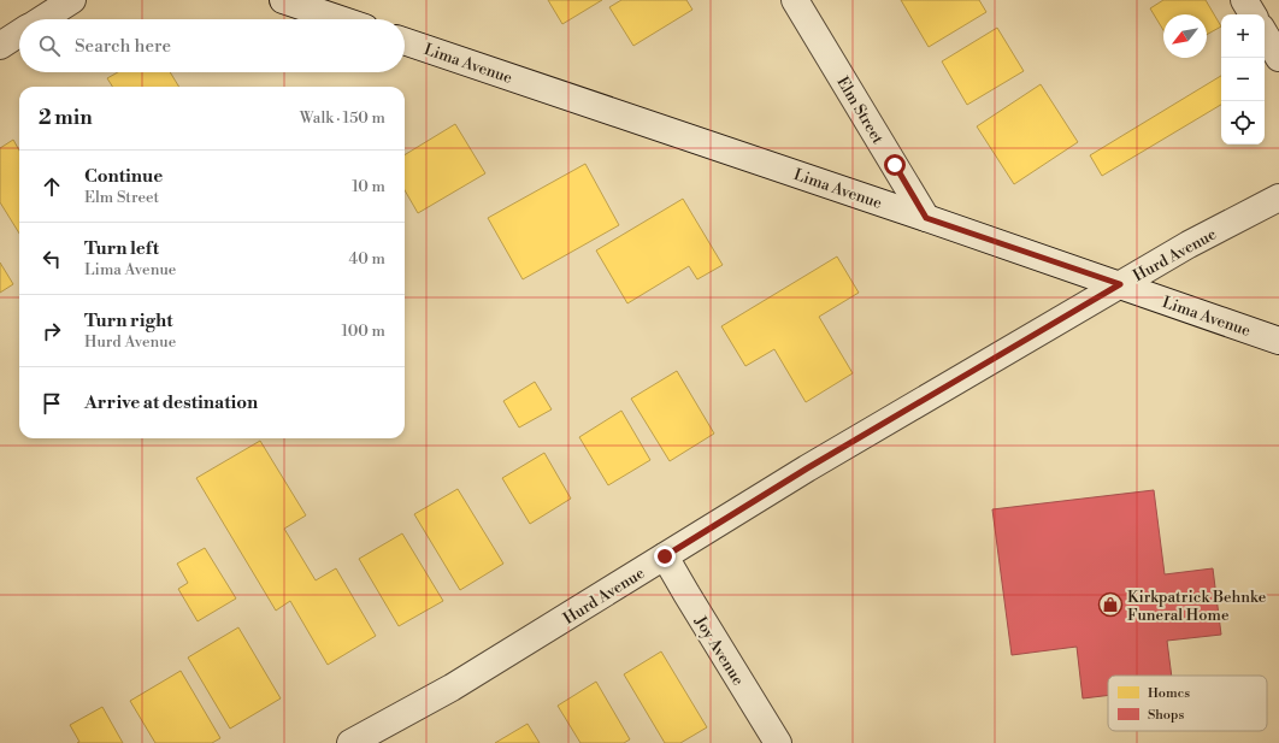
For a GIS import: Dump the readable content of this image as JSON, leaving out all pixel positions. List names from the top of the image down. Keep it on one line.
{"streets":{"street":["Lima Avenue","Elm Street","Hurd Avenue","Joy Avenue"]},"crossings":[["Lima Avenue","Elm Street"],["Lima Avenue","Hurd Avenue"],["Hurd Avenue","Joy Avenue"]],"places":{"shop":["Kirkpatrick Behnke Funeral Home"]},"legend":["Homes","Shops"],"north":"bottom left","page":{"map_buttons":["+","−"],"search":"Search here","heading":["2 min","Walk · 150 m"],"list":[["Continue","Elm Street","10 m"],["Turn left","Lima Avenue","40 m"],["Turn right","Hurd Avenue","100 m"],"Arrive at destination"]}}
